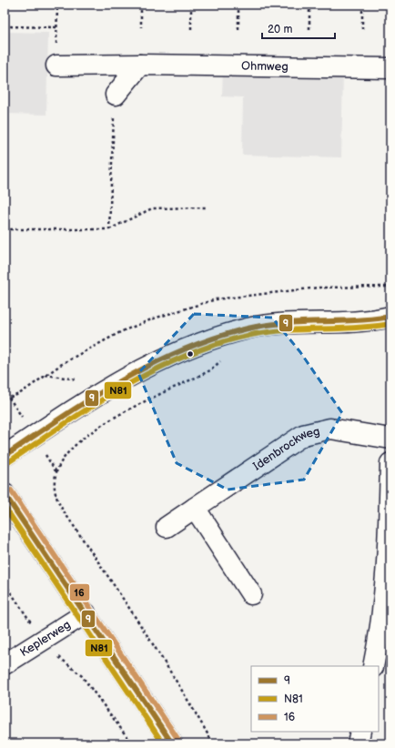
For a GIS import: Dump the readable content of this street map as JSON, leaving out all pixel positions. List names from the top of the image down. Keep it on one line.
{"streets":{"street":["Ohmweg","Idenbrockweg","Keplerweg"]},"lines":["transit line 9","transit line N81","transit line 16"],"legend":["9","N81","16"],"scale_bar":"20 m"}
